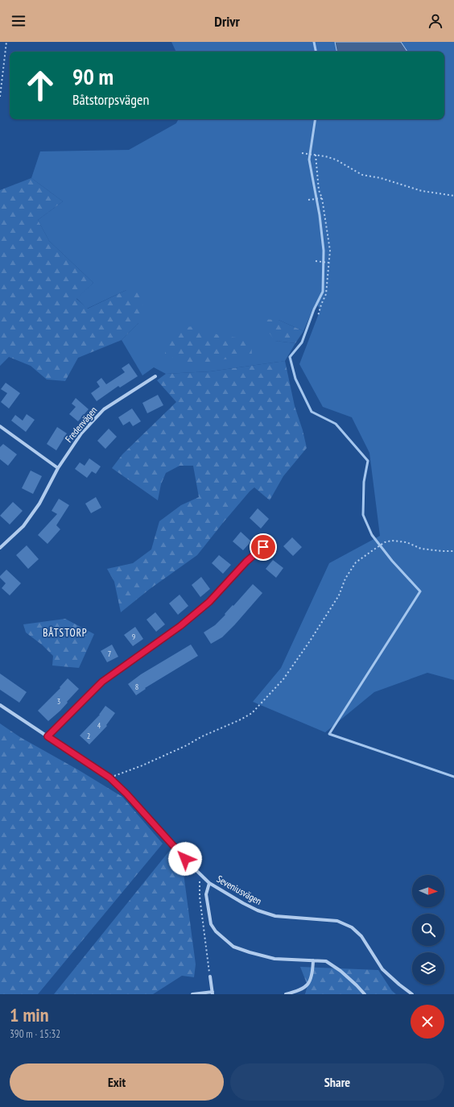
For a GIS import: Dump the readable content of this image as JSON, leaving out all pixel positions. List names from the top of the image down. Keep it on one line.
{"streets":{"street":["Fredenvägen","Seveniusvägen"]},"districts":["BÅTSTORP"],"house_numbers":["9","7","8","3","4","2"],"north":"right","page":{"header":"Drivr","turn":["90 m","Båtstorpsvägen"],"heading":["1 min","390 m · 15:32"],"buttons":["Exit","Share"]}}
